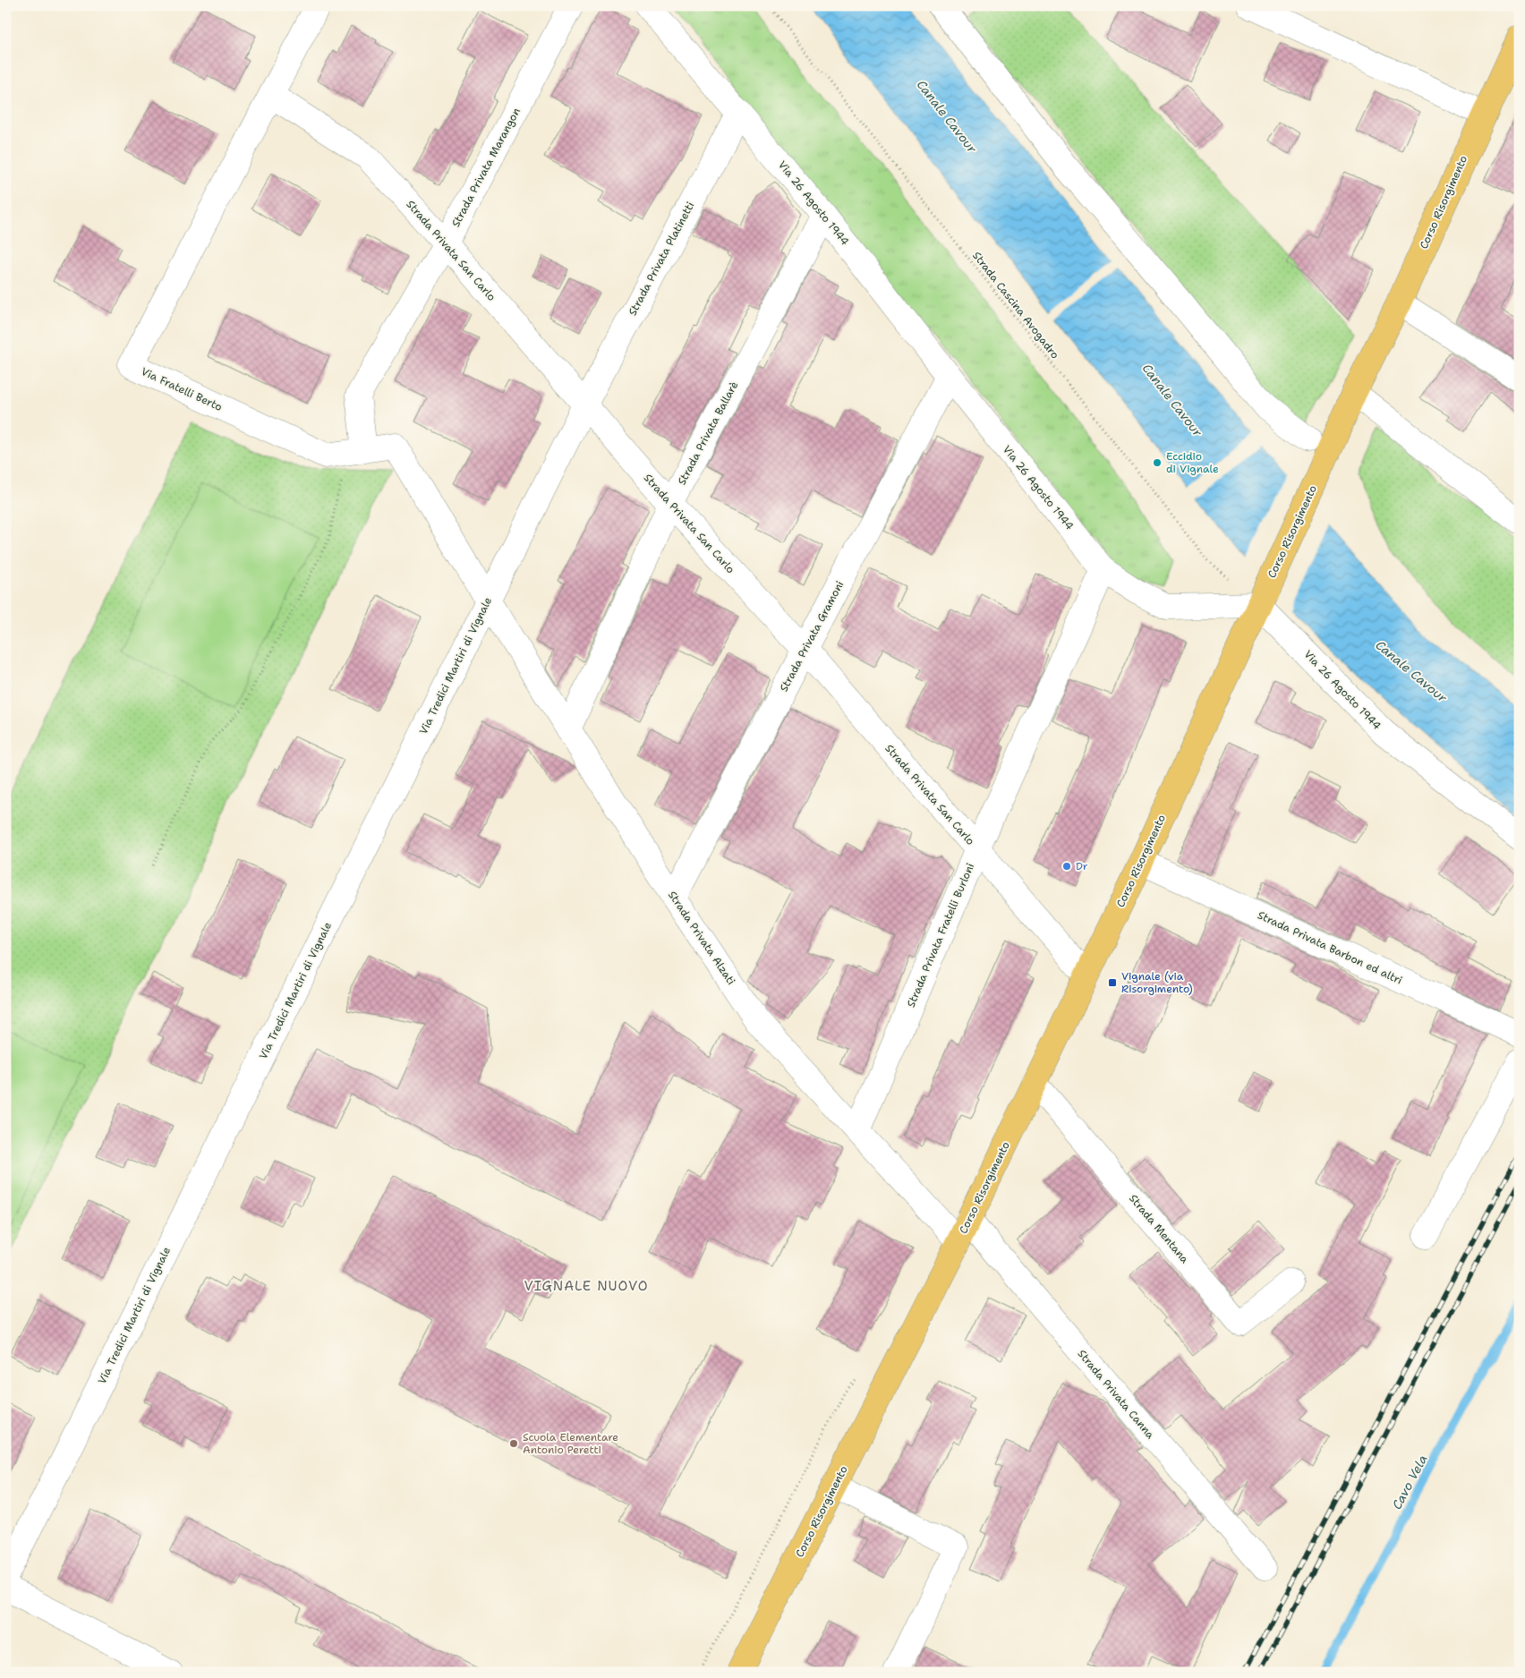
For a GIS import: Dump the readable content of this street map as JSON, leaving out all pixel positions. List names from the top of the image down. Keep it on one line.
{"streets":{"main road":["Corso Risorgimento"],"street":["Strada Privata Marangon","Via 26 Agosto 1944","Strada Privata San Carlo","Strada Privata Platinetti","Via Fratelli Berto","Strada Privata Ballarè","Strada Privata Gramoni","Via Tredici Martiri di Vignale","Strada Privata Fratelli Burloni","Strada Privata Alzati","Strada Privata Barbon ed altri","Strada Mentana","Strada Privata Canna"],"path":["Strada Cascina Avogadro"]},"crossings":[["Strada Privata Marangon","Strada Privata San Carlo"],["Corso Risorgimento","Via 26 Agosto 1944"],["Corso Risorgimento","Strada Privata San Carlo"],["Corso Risorgimento","Strada Cascina Avogadro"],["Corso Risorgimento","Strada Privata Alzati"],["Corso Risorgimento","Strada Privata Barbon ed altri"],["Corso Risorgimento","Strada Mentana"],["Corso Risorgimento","Strada Privata Canna"],["Via 26 Agosto 1944","Strada Privata Platinetti"],["Via 26 Agosto 1944","Strada Cascina Avogadro"],["Via 26 Agosto 1944","Strada Privata Ballarè"],["Via 26 Agosto 1944","Strada Privata Gramoni"],["Via 26 Agosto 1944","Strada Privata Fratelli Burloni"],["Strada Privata San Carlo","Strada Privata Platinetti"],["Strada Privata San Carlo","Via Fratelli Berto"],["Strada Privata San Carlo","Strada Privata Ballarè"],["Strada Privata San Carlo","Strada Privata Gramoni"],["Strada Privata San Carlo","Via Tredici Martiri di Vignale"],["Strada Privata San Carlo","Strada Privata Fratelli Burloni"],["Strada Privata Platinetti","Via Tredici Martiri di Vignale"],["Strada Privata Ballarè","Strada Privata Alzati"],["Strada Privata Gramoni","Strada Privata Alzati"],["Via Tredici Martiri di Vignale","Strada Privata Alzati"],["Strada Privata Fratelli Burloni","Strada Privata Alzati"],["Strada Privata Alzati","Strada Privata Canna"]],"districts":["VIGNALE NUOVO"],"water":["Canale Cavour","Cavo Vela"],"places":{"other":["Eccidio di Vignale","Dr","Scuola Elementare Antonio Peretti"],"transit":["Vignale (via Risorgimento)"]}}
